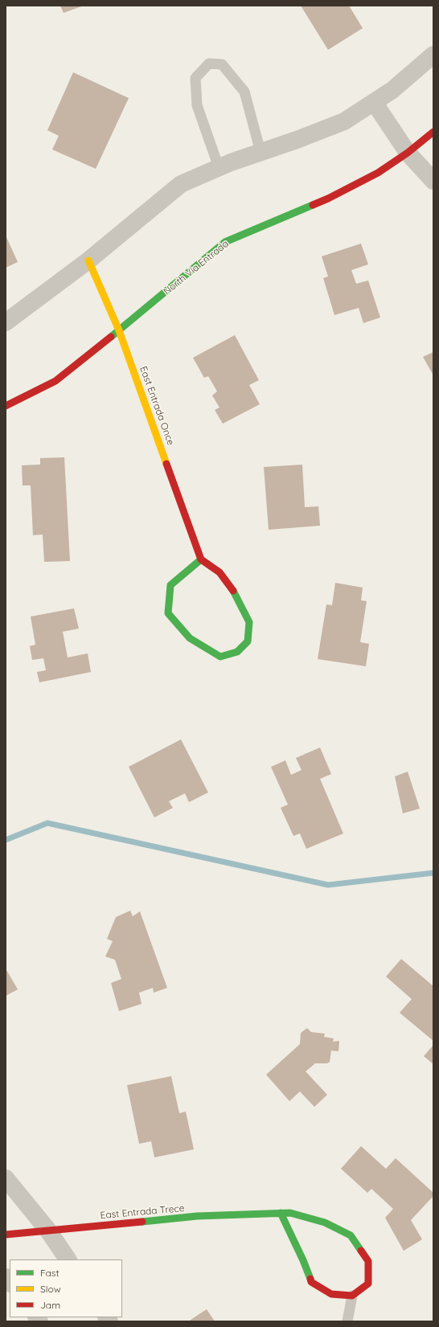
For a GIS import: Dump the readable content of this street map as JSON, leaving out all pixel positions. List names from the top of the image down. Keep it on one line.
{"streets":{"street":["North Via Entrada","East Entrada Once","East Entrada Trece"]},"crossings":[["North Via Entrada","East Entrada Once"]],"legend":["Fast","Slow","Jam"]}
